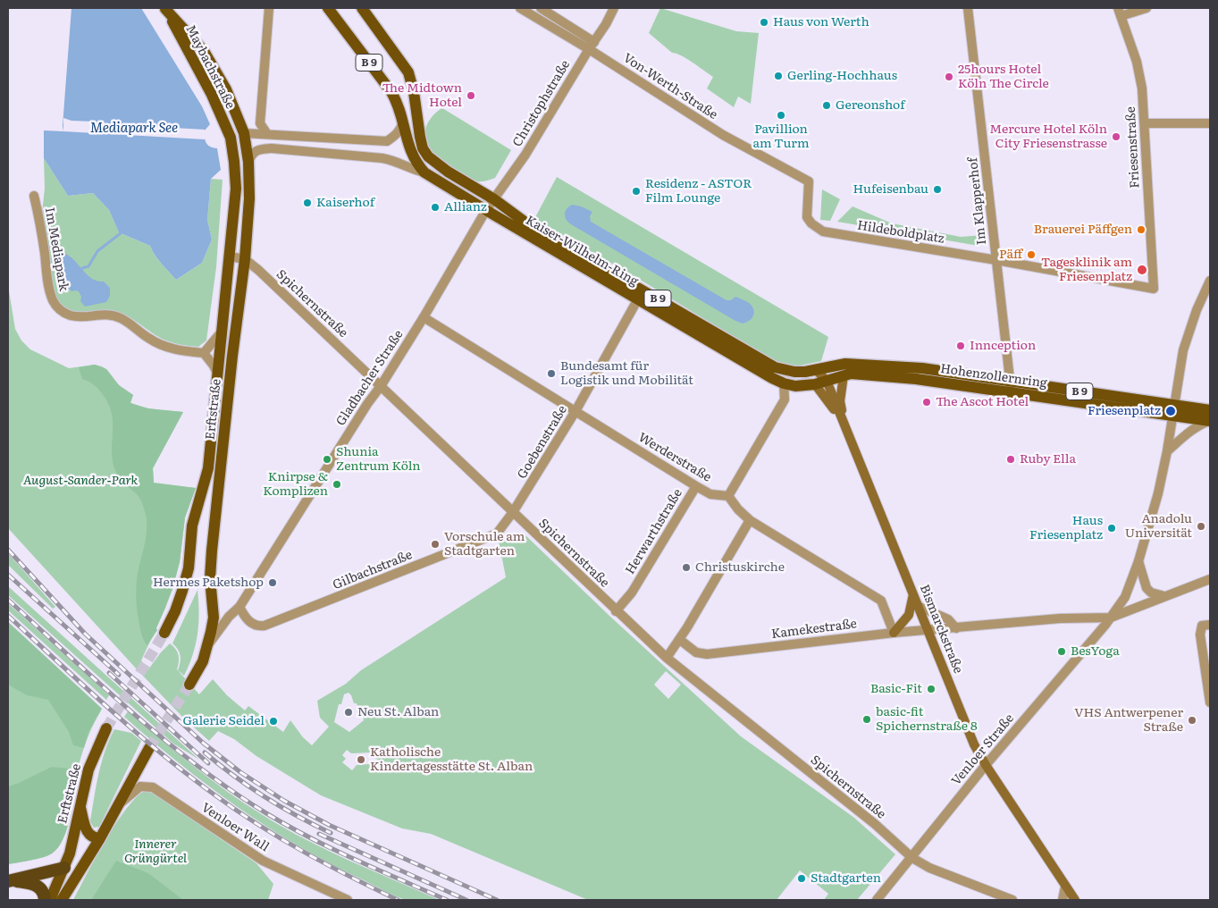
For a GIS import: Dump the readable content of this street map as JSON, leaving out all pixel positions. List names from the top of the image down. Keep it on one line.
{"streets":{"main road":["B 9","Maybachstraße","Kaiser-Wilhelm-Ring","Hohenzollernring","Erftstraße","Bismarckstraße"],"street":["Von-Werth-Straße","Christophstraße","Friesenstraße","Im Klapperhof","Hildeboldplatz","Im Mediapark","Spichernstraße","Gladbacher Straße","Goebenstraße","Werderstraße","Herwarthstraße","Gilbachstraße","Kamekestraße","Venloer Straße","Venloer Wall"]},"crossings":[["B 9","Kaiser-Wilhelm-Ring"],["B 9","Hohenzollernring"],["Maybachstraße","Erftstraße"],["Von-Werth-Straße","Christophstraße"],["Von-Werth-Straße","Hildeboldplatz"],["Christophstraße","Kaiser-Wilhelm-Ring"],["Christophstraße","Gladbacher Straße"],["Friesenstraße","Hildeboldplatz"],["Im Klapperhof","Hildeboldplatz"],["Im Klapperhof","Hohenzollernring"],["Kaiser-Wilhelm-Ring","Hohenzollernring"],["Kaiser-Wilhelm-Ring","Gladbacher Straße"],["Kaiser-Wilhelm-Ring","Goebenstraße"],["Kaiser-Wilhelm-Ring","Bismarckstraße"],["Spichernstraße","Gladbacher Straße"],["Spichernstraße","Erftstraße"],["Spichernstraße","Goebenstraße"],["Spichernstraße","Herwarthstraße"],["Spichernstraße","Gilbachstraße"],["Spichernstraße","Venloer Straße"],["Hohenzollernring","Bismarckstraße"],["Gladbacher Straße","Erftstraße"],["Gladbacher Straße","Werderstraße"],["Gladbacher Straße","Gilbachstraße"],["Goebenstraße","Werderstraße"],["Goebenstraße","Gilbachstraße"],["Werderstraße","Herwarthstraße"],["Kamekestraße","Bismarckstraße"],["Kamekestraße","Venloer Straße"],["Bismarckstraße","Venloer Straße"]],"water":["Mediapark See"],"parks":["August-Sander-Park","Innerer Grüngürtel"],"places":["Haus von Werth","Gerling-Hochhaus","25hours Hotel Köln The Circle","The Midtown Hotel","Gereonshof","Pavillion am Turm","Mercure Hotel Köln City Friesenstrasse","Hufeisenbau","Residenz - ASTOR Film Lounge","Kaiserhof","Allianz","Brauerei Päffgen","Päff","Tagesklinik am Friesenplatz","Innception","Bundesamt für Logistik und Mobilität","The Ascot Hotel","Friesenplatz","Shunia Zentrum Köln","Ruby Ella","Knirpse & Komplizen","Anadolu Universität","Haus Friesenplatz","Vorschule am Stadtgarten","Christuskirche","Hermes Paketshop","BesYoga","Basic-Fit","Neu St. Alban","basic-fit Spichernstraße 8","VHS Antwerpener Straße","Galerie Seidel","Katholische Kindertagesstätte St. Alban","Stadtgarten"]}
